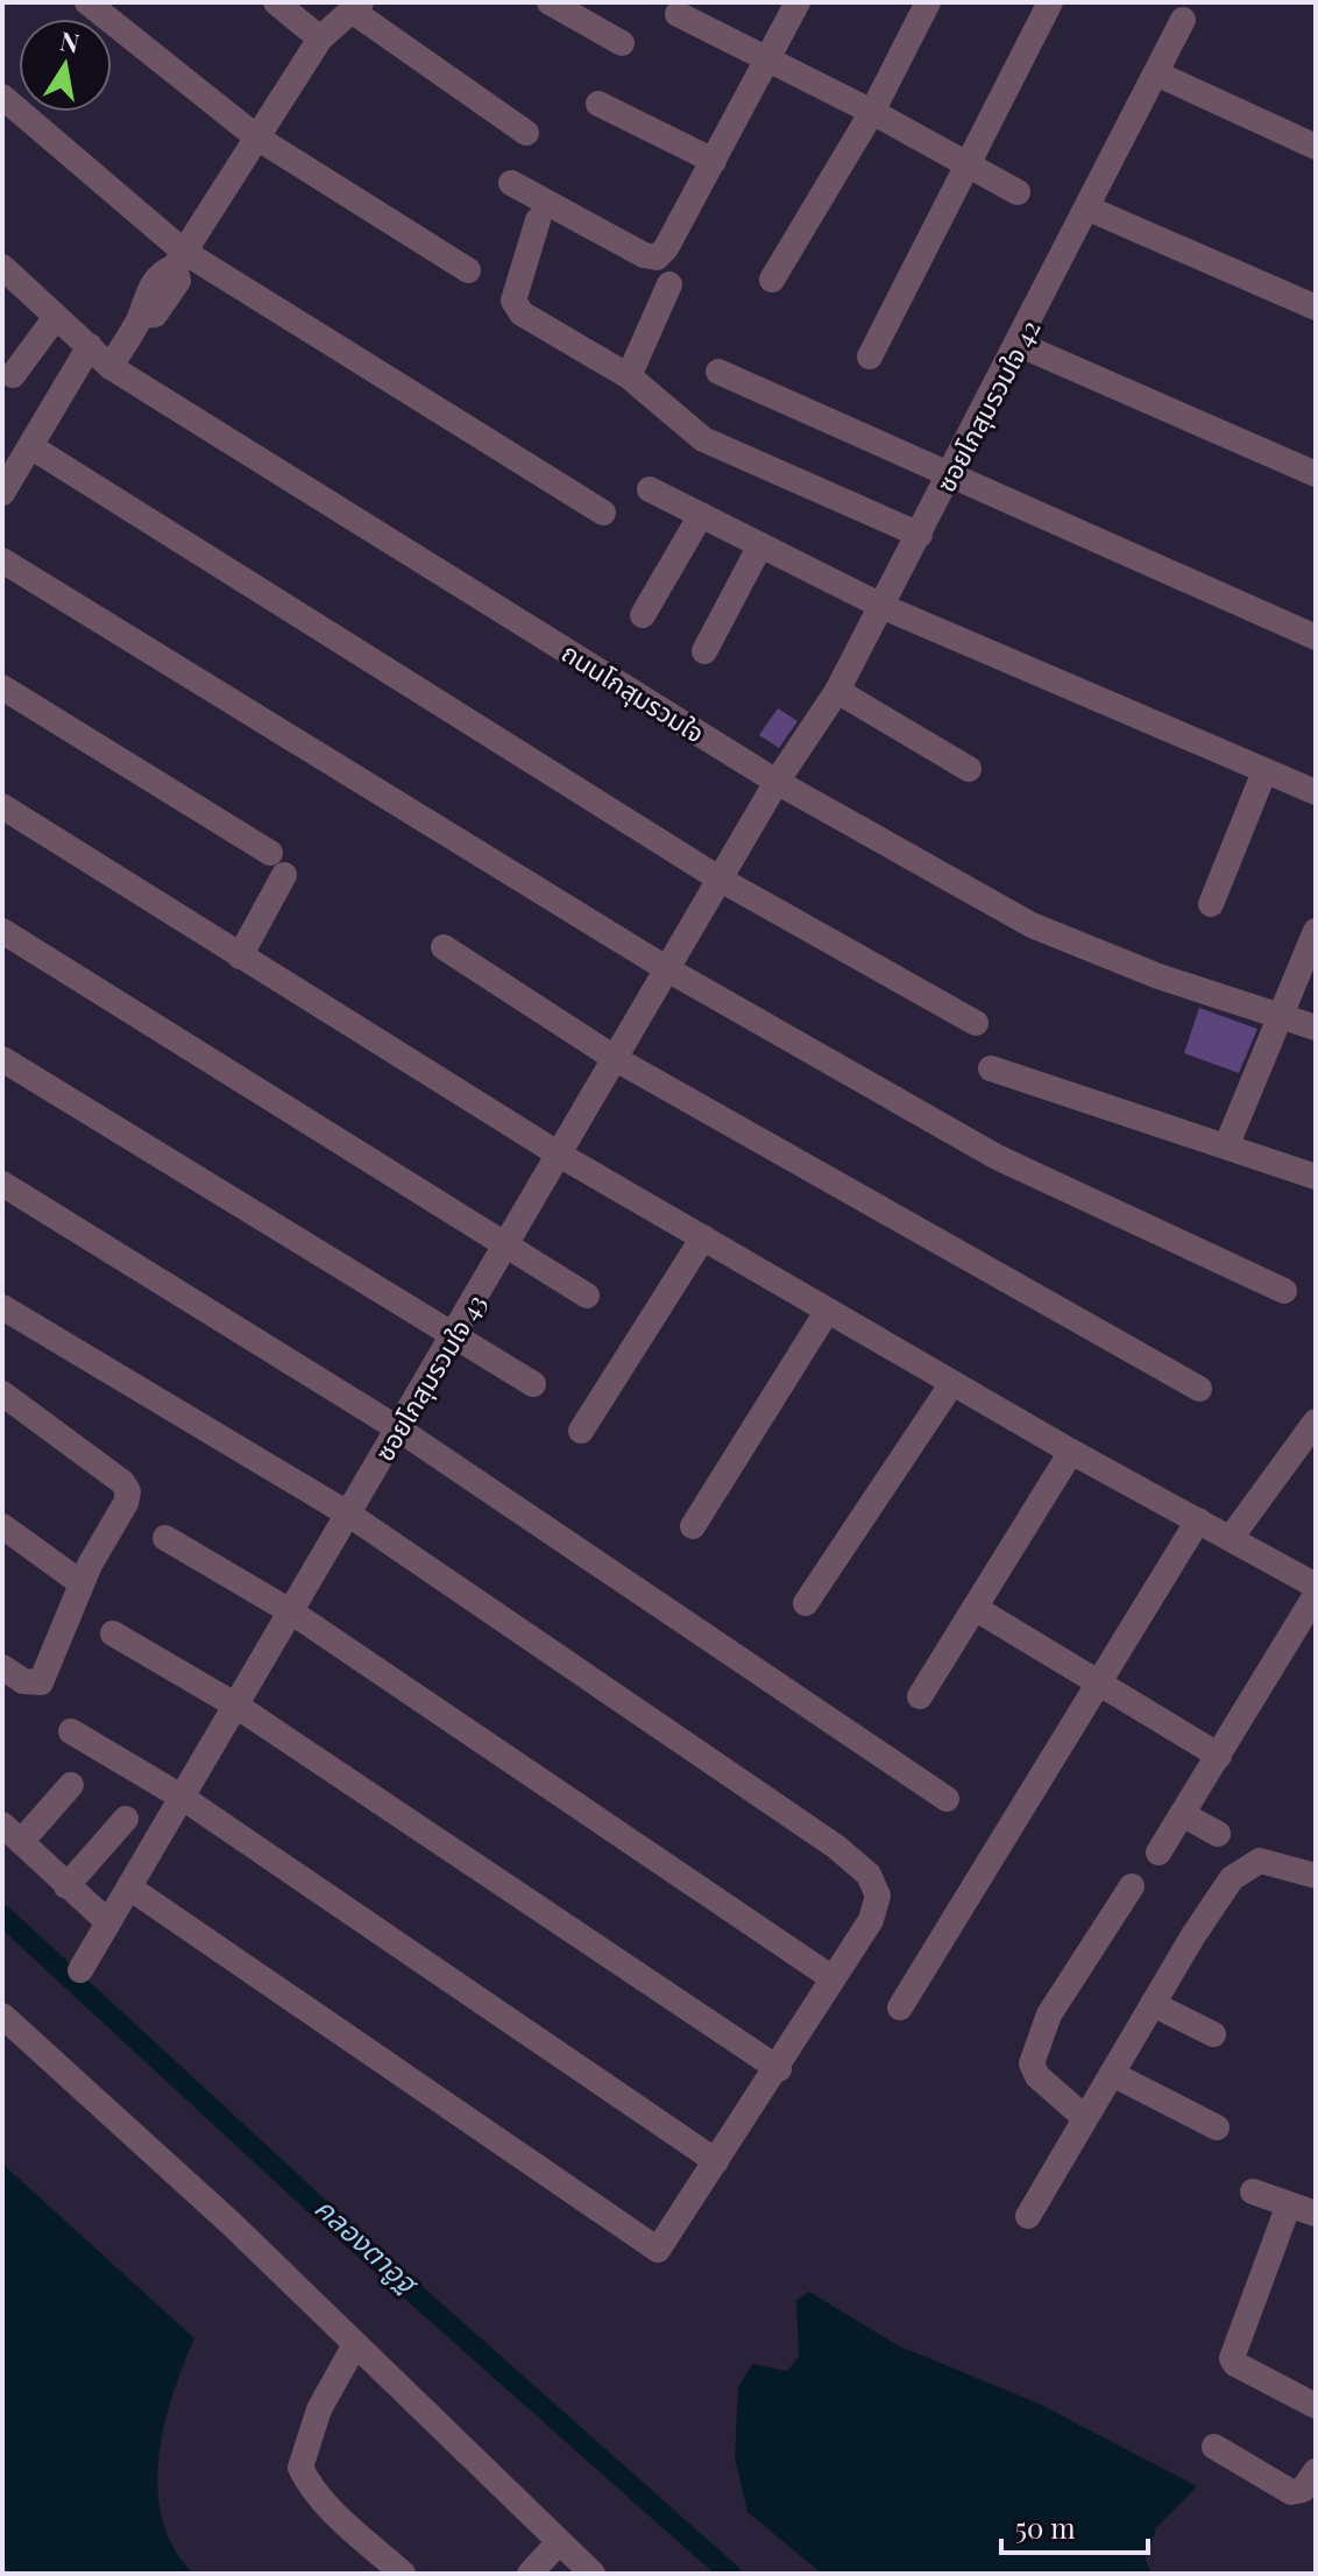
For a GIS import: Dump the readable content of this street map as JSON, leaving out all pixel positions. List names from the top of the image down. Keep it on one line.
{"streets":{"street":["ซอยโกสุมรวมใจ 42","ถนนโกสุมรวมใจ","ซอยโกสุมรวมใจ 43"]},"crossings":[["ซอยโกสุมรวมใจ 42","ถนนโกสุมรวมใจ"],["ซอยโกสุมรวมใจ 42","ซอยโกสุมรวมใจ 43"],["ถนนโกสุมรวมใจ","ซอยโกสุมรวมใจ 43"]],"water":["คลองตาอูฐ"],"scale_bar":"50 m","north":"top"}
